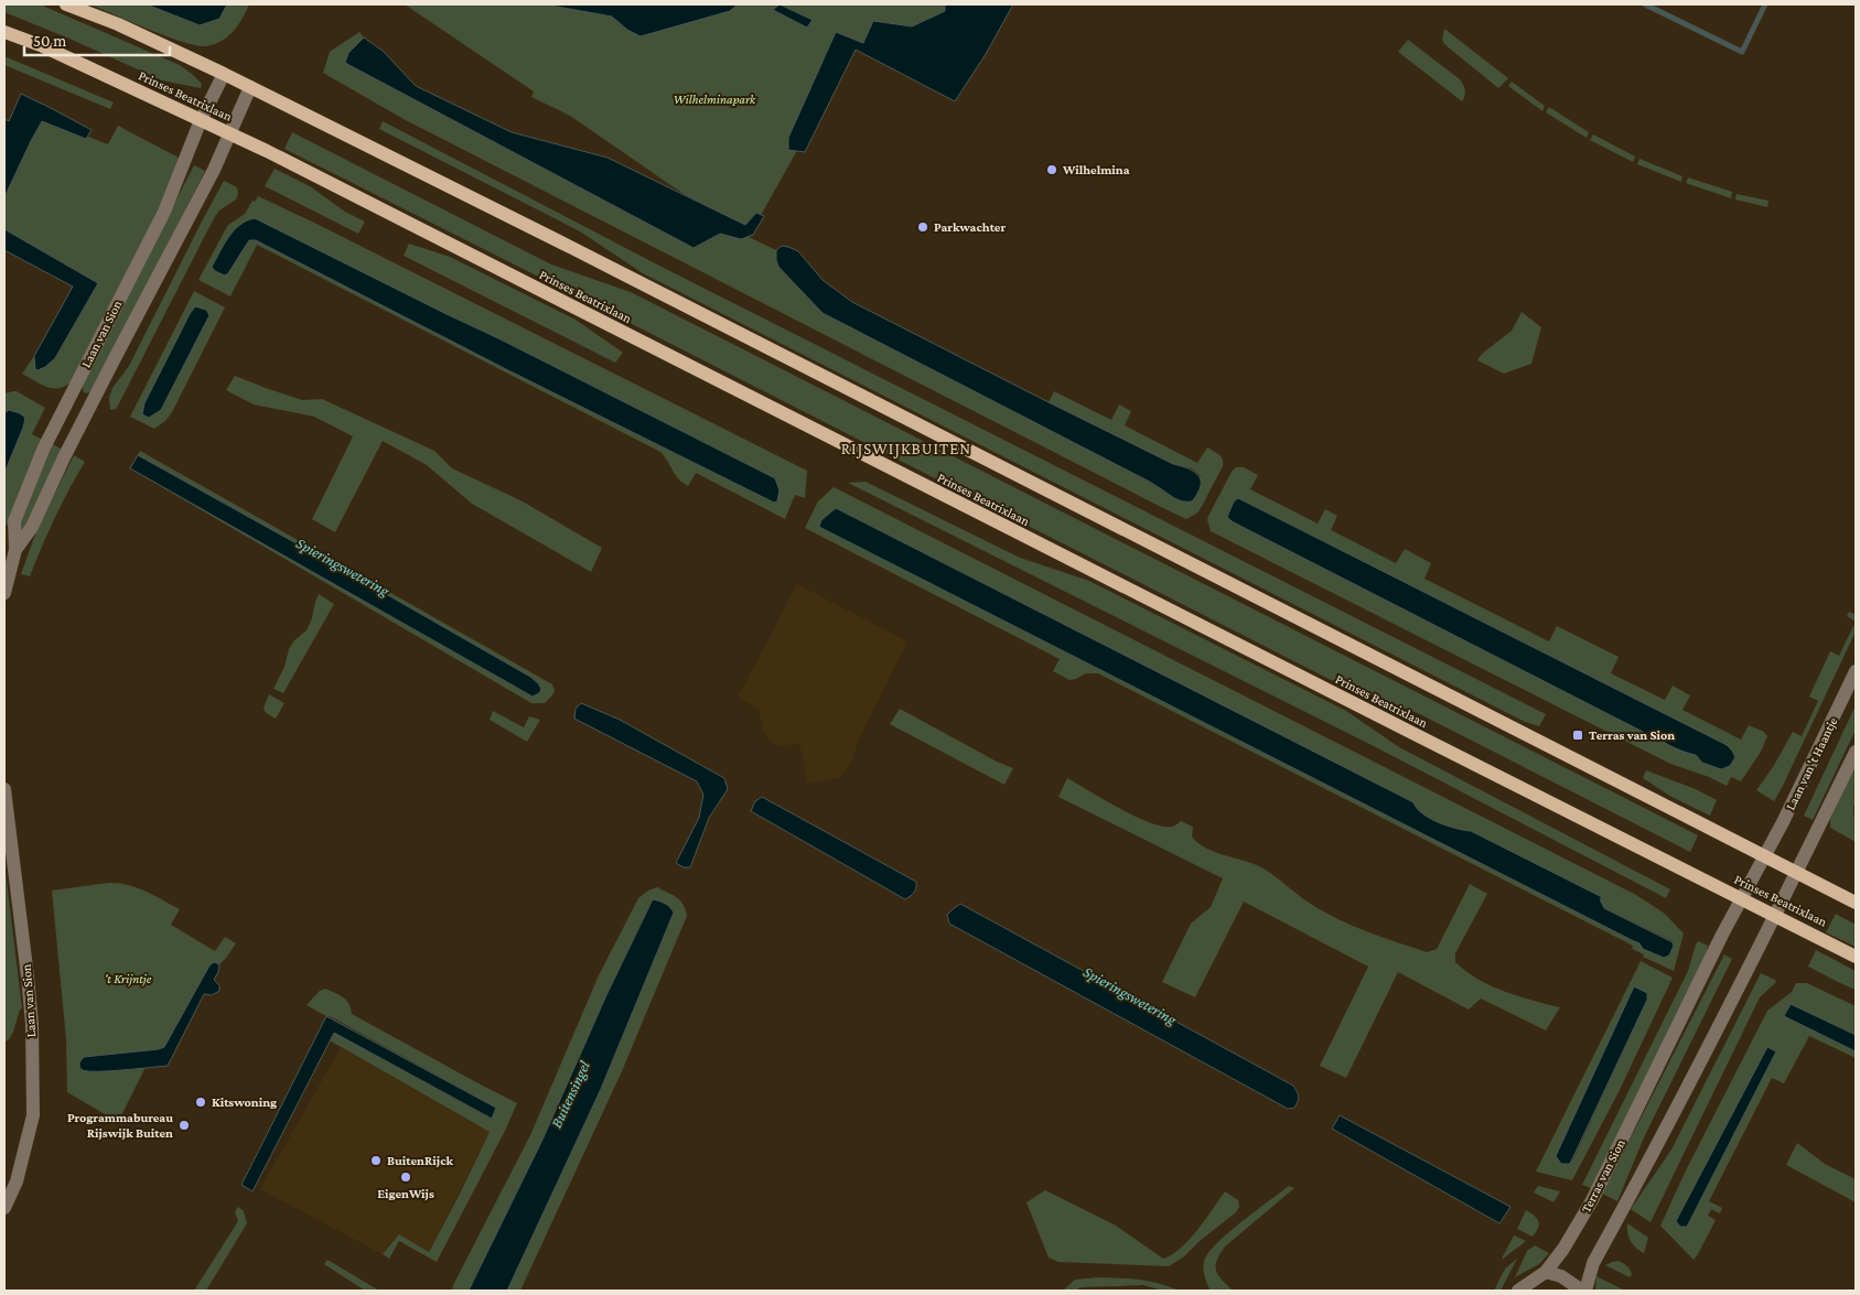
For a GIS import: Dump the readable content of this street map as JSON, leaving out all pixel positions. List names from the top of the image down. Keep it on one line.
{"streets":{"main road":["Prinses Beatrixlaan"],"street":["Laan van Sion","Laan van 't Haantje","Terras van Sion"]},"crossings":[["Prinses Beatrixlaan","Laan van Sion"],["Prinses Beatrixlaan","Laan van 't Haantje"],["Prinses Beatrixlaan","Terras van Sion"],["Laan van 't Haantje","Terras van Sion"]],"districts":["RIJSWIJKBUITEN"],"water":["Spieringswetering","Buitensingel"],"parks":["Wilhelminapark","'t Krijntje"],"places":{"other":["Wilhelmina","Parkwachter","Kitswoning","Programmabureau Rijswijk Buiten","BuitenRijck","EigenWijs"],"transit":["Terras van Sion"]},"scale_bar":"50 m"}
